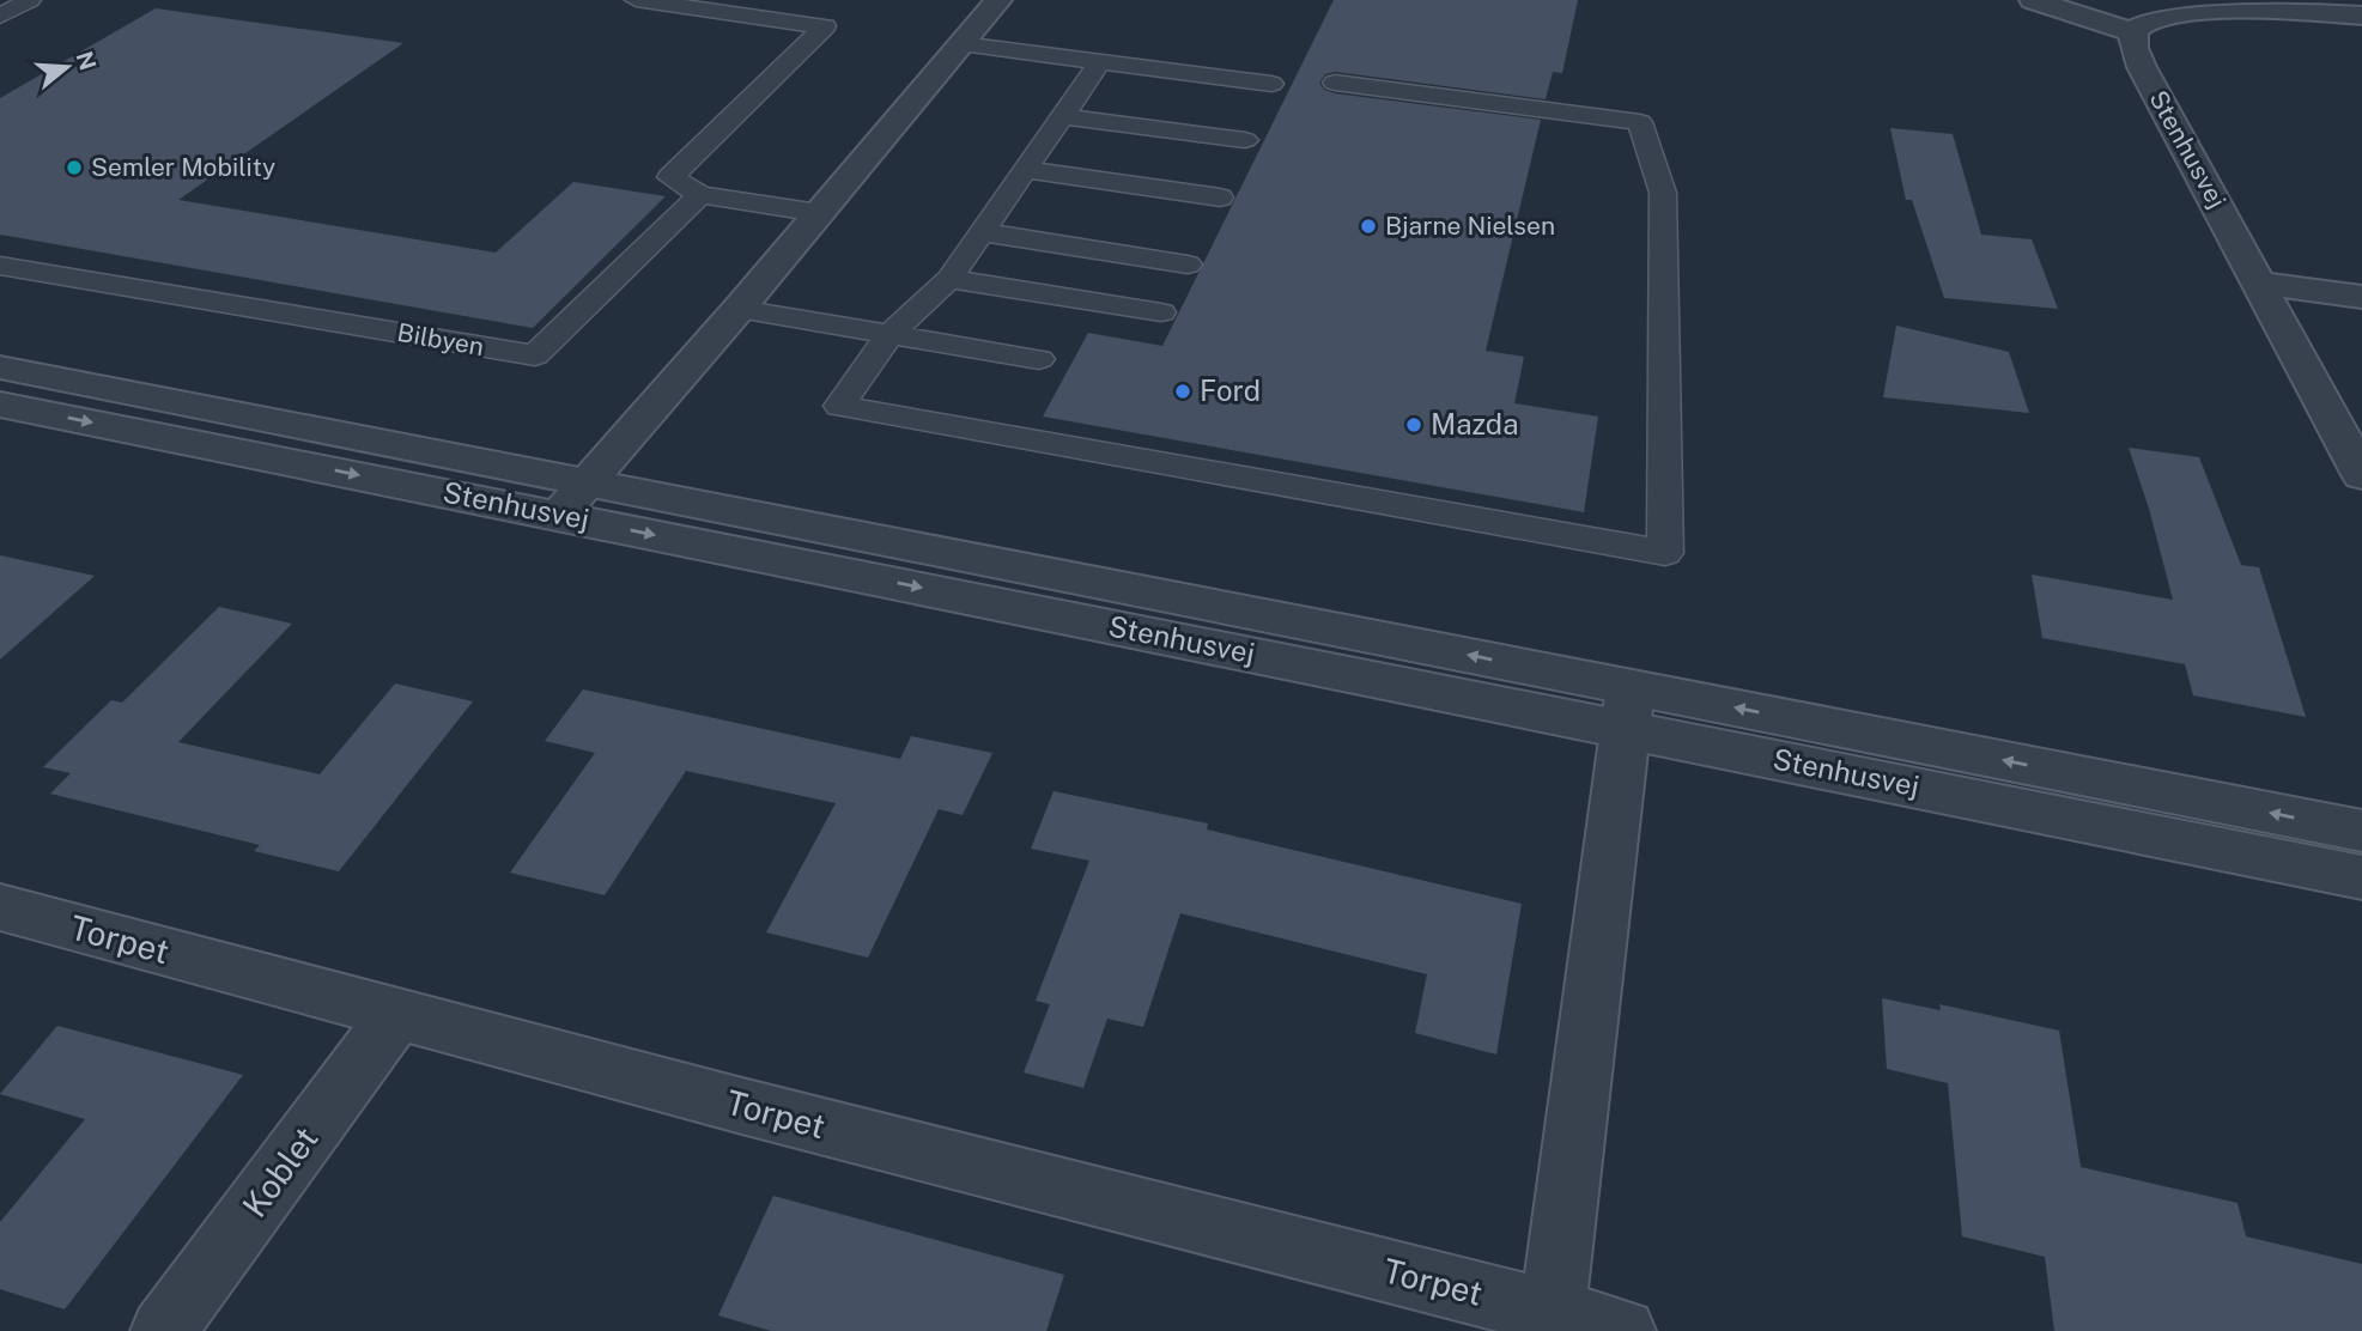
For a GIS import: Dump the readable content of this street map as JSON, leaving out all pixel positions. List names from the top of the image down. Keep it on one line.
{"streets":{"street":["Stenhusvej","Torpet","Koblet"],"lane":["Bilbyen"]},"crossings":[["Torpet","Koblet"]],"places":["Semler Mobility","Bjarne Nielsen","Ford","Mazda"],"north":"right"}
